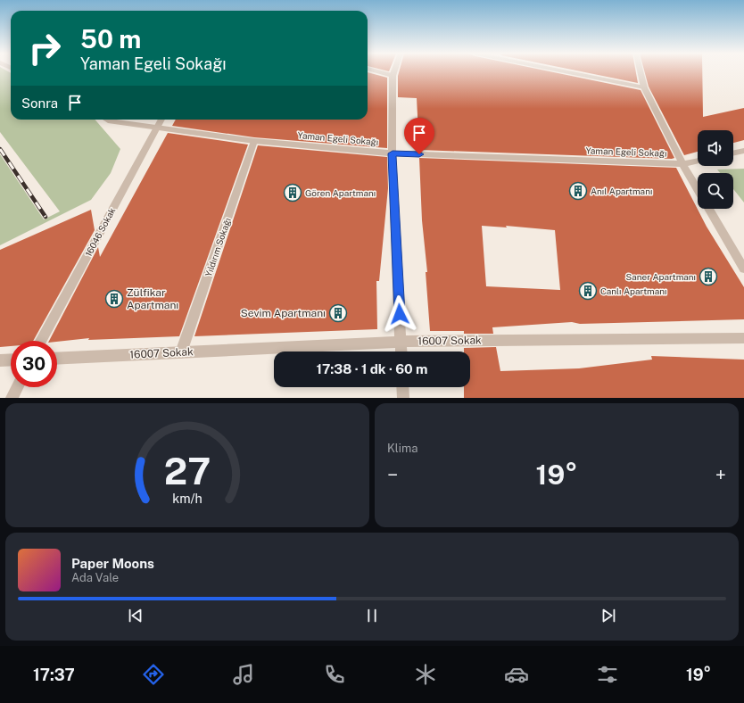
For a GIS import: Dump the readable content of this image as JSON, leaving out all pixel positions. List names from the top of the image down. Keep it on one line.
{"streets":{"street":["Yaman Egeli Sokağı","16046 Sokak","Yıldırım Sokağı","16007 Sokak"]},"crossings":[["Yaman Egeli Sokağı","16046 Sokak"],["Yaman Egeli Sokağı","Yıldırım Sokağı"],["Yıldırım Sokağı","16007 Sokak"]],"places":{"building":["Anıl Apartmanı","Gören Apartmanı","Saner Apartmanı","Canlı Apartmanı","Zülfikar Apartmanı","Sevim Apartmanı"]},"page":{"turn":["50 m","Yaman Egeli Sokağı"],"then":"Sonra","limit":"30","trip":"17:38 · 1 dk · 60 m","tile":"Klima","heat":["−","19°","+"],"song":["Paper Moons","Ada Vale"],"tabs":["17:37","19°"],"gauge":["27","km/h"]}}
